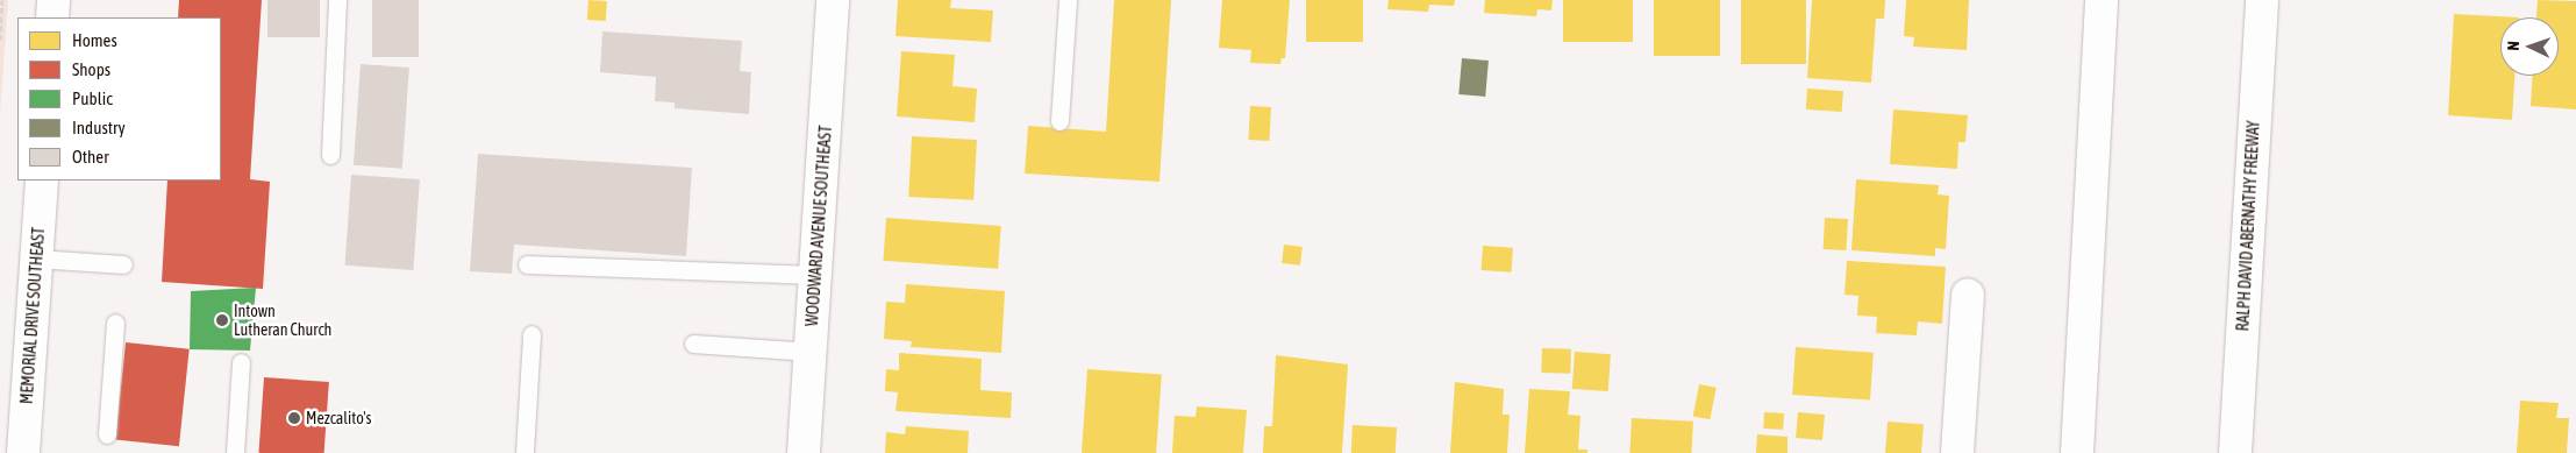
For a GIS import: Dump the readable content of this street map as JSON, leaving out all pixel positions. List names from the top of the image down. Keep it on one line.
{"streets":{"main road":["WOODWARD AVENUE SOUTHEAST","RALPH DAVID ABERNATHY FREEWAY","MEMORIAL DRIVE SOUTHEAST"]},"places":["Intown Lutheran Church","Mezcalito's"],"legend":["Homes","Shops","Public","Industry","Other"],"north":"left"}
